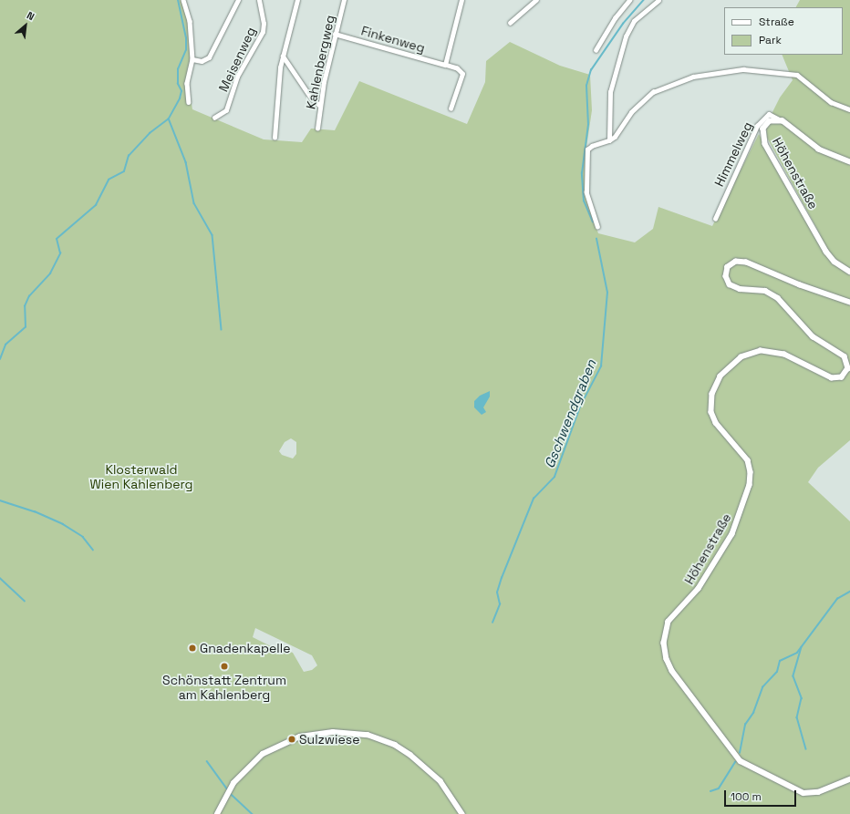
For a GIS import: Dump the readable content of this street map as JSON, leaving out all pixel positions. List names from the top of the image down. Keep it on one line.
{"streets":{"street":["Finkenweg","Meisenweg","Kahlenbergweg","Himmelweg","Höhenstraße"]},"crossings":[["Finkenweg","Kahlenbergweg"],["Himmelweg","Höhenstraße"]],"water":["Gschwendgraben"],"parks":["Klosterwald Wien Kahlenberg"],"places":["Gnadenkapelle","Schönstatt Zentrum am Kahlenberg","Sulzwiese"],"legend":["Straße","Park"],"scale_bar":"100 m","north":"top right"}
